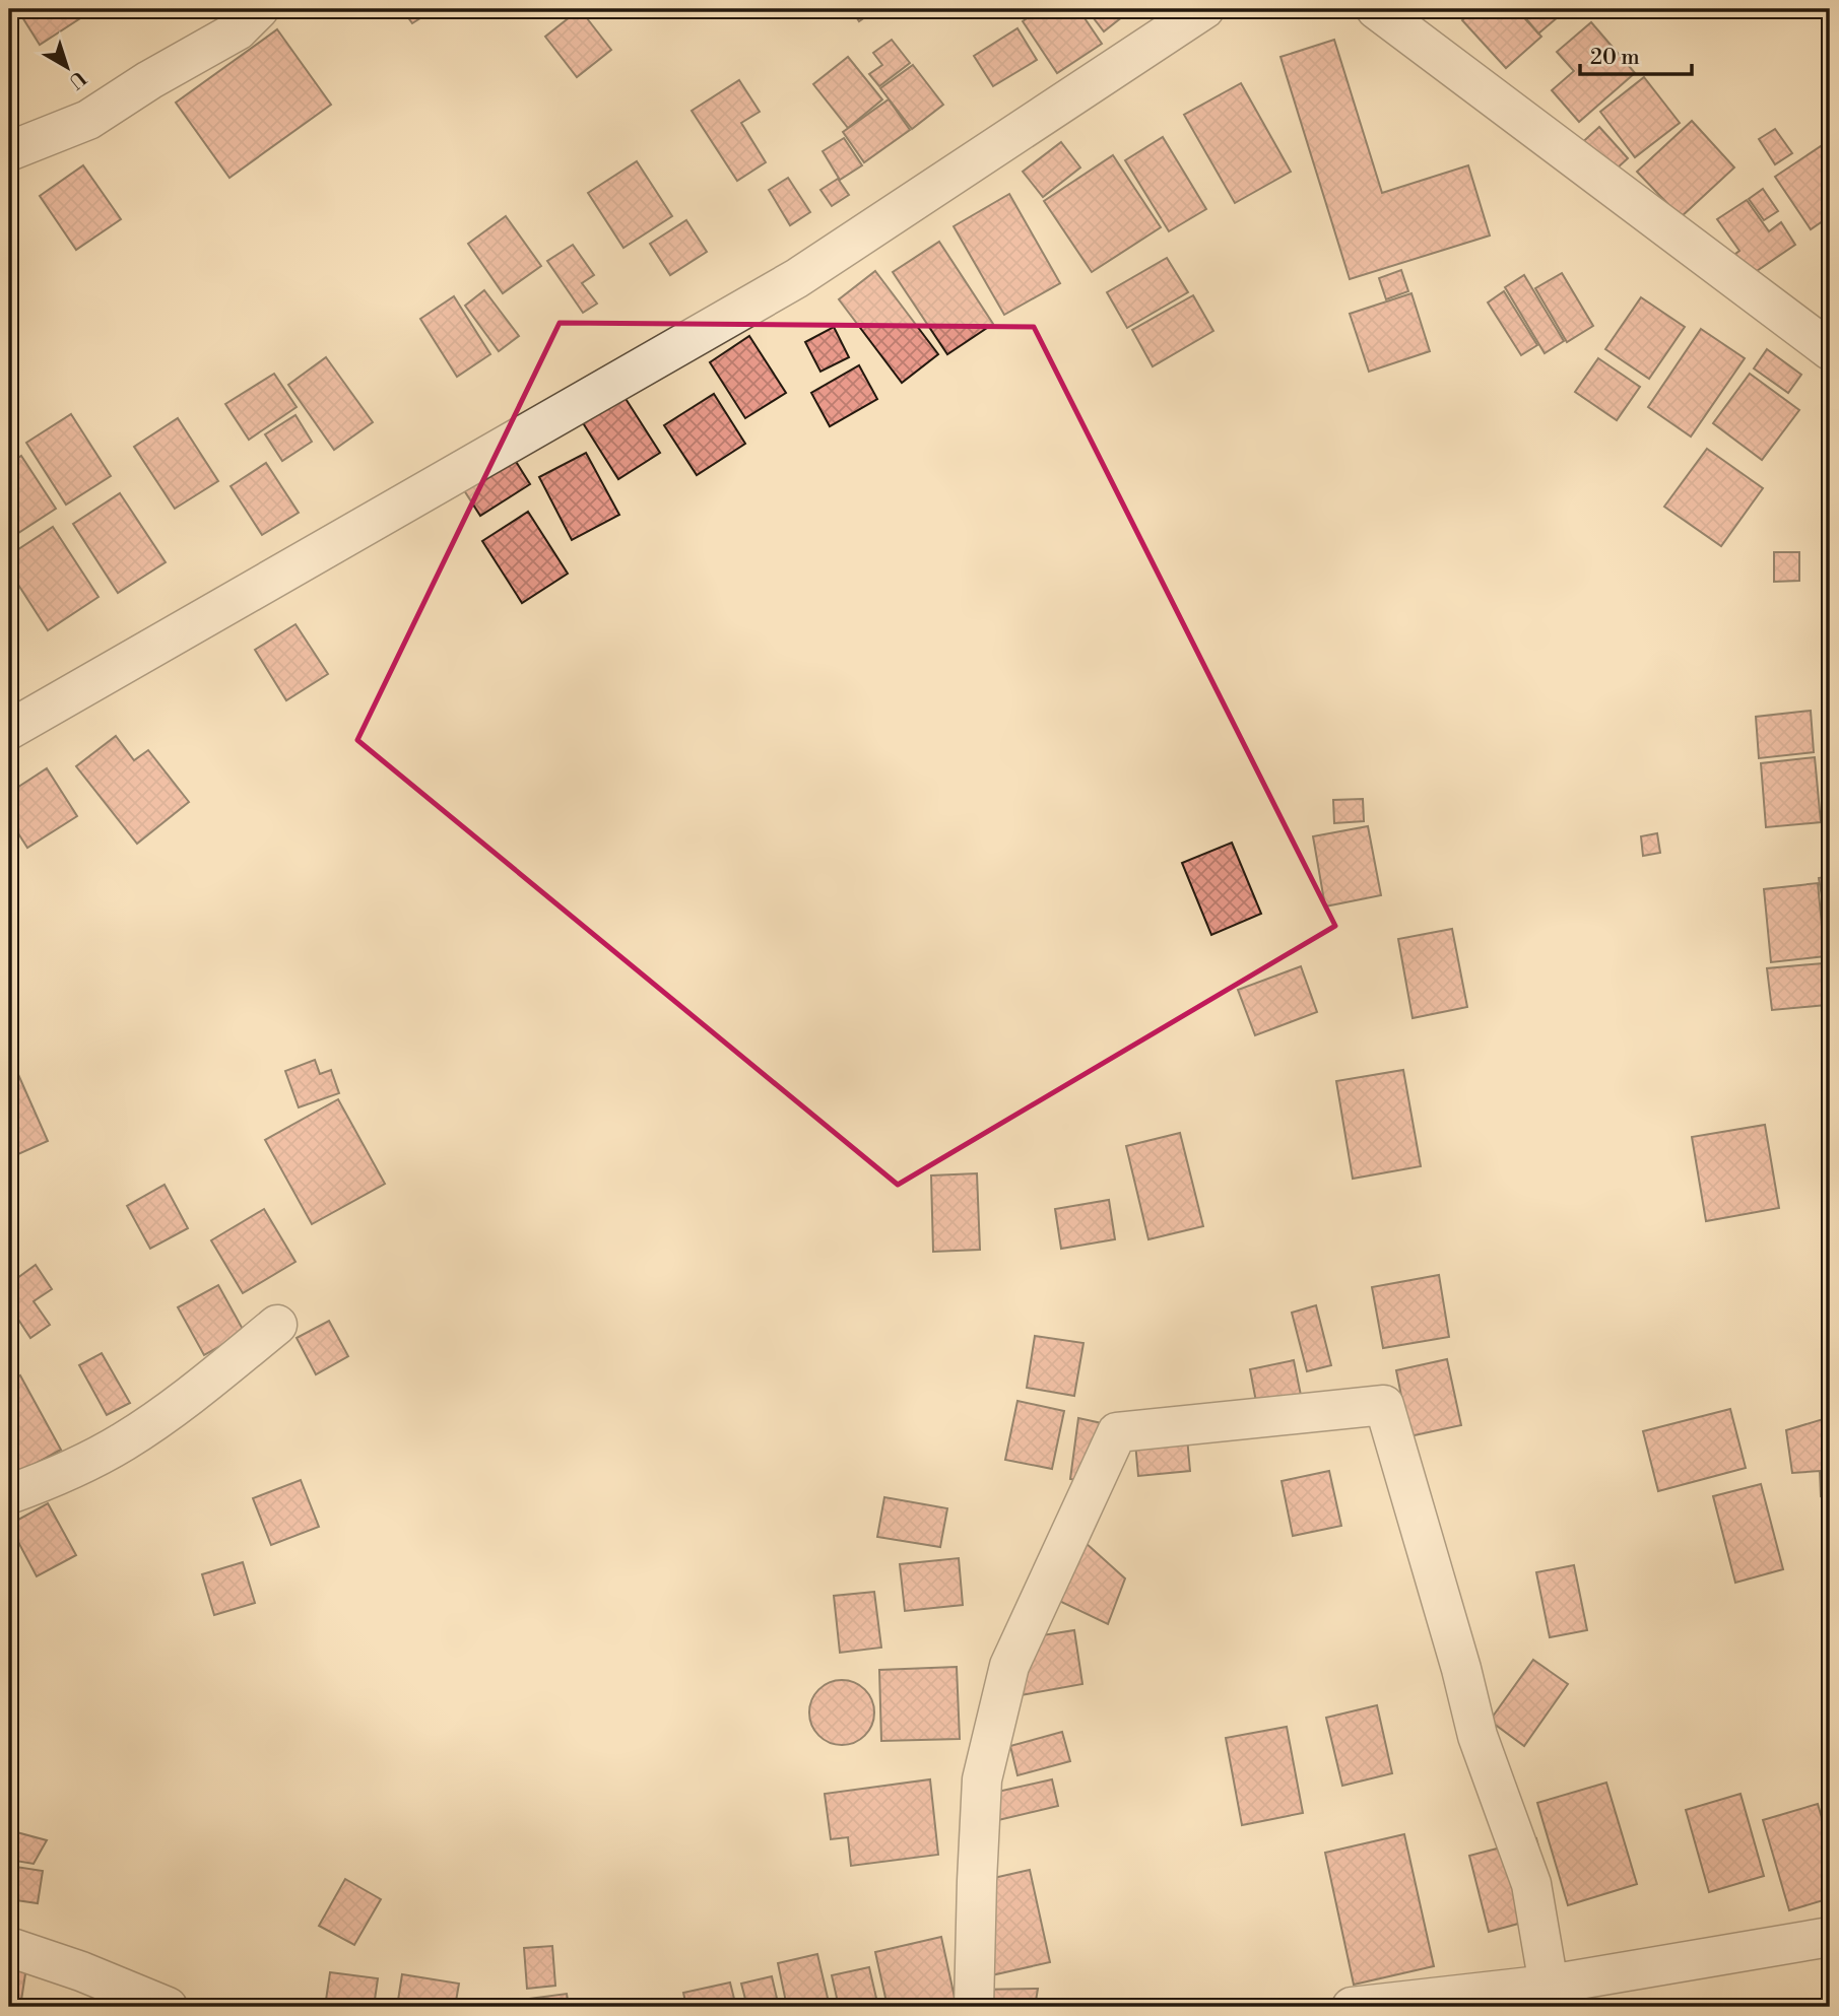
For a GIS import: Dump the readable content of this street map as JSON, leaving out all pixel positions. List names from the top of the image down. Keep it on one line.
{"scale_bar":"20 m","north":"bottom right"}
